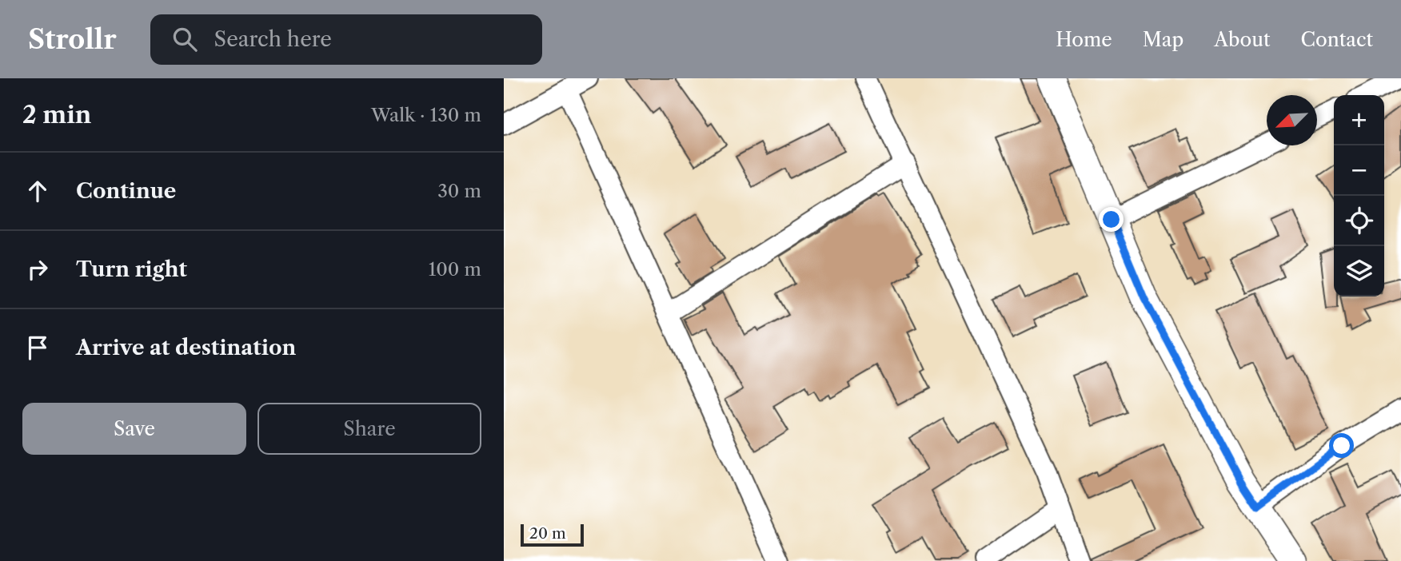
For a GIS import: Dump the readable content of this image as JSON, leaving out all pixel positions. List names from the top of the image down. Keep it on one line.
{"scale_bar":"20 m","north":"bottom left","page":{"header":"Strollr","search":"Search here","nav":["Home","Map","About","Contact"],"heading":["2 min","Walk · 130 m"],"map_buttons":["+","−"],"list":[["Continue","30 m"],["Turn right","100 m"],"Arrive at destination"],"buttons":["Save","Share"],"scale":"20 m"}}
